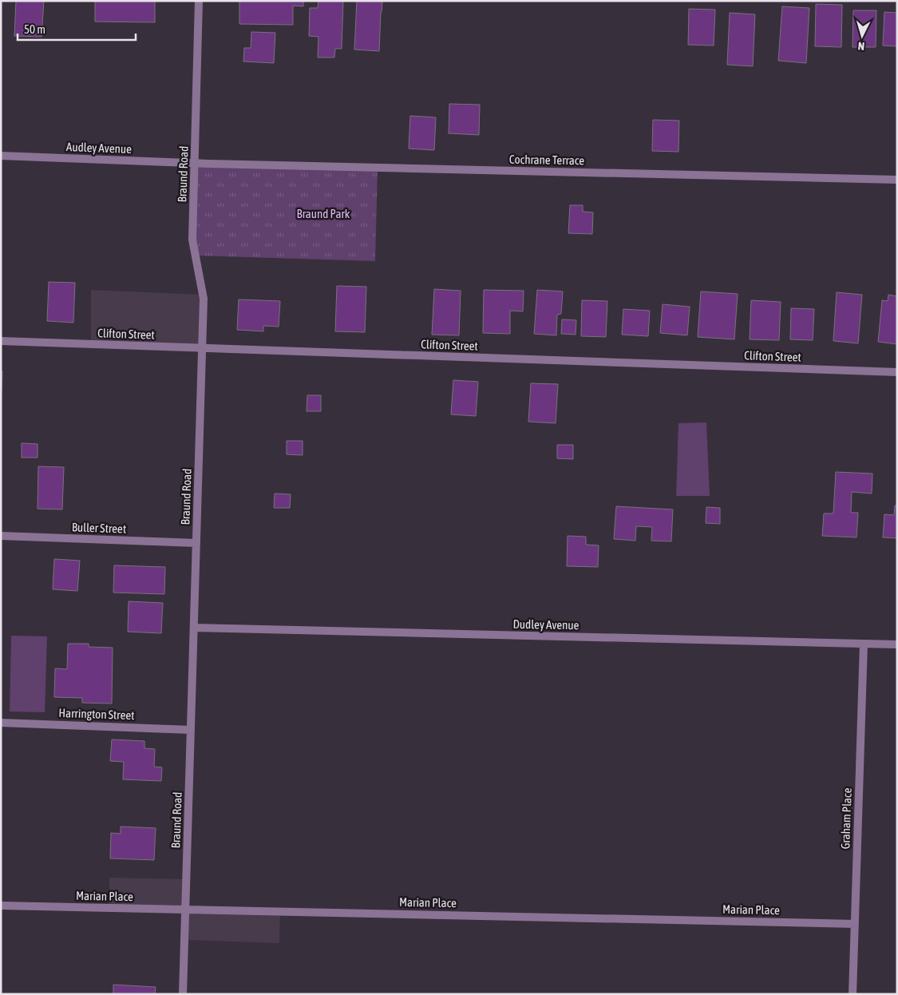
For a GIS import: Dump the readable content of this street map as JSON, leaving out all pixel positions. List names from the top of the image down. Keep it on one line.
{"streets":{"street":["Audley Avenue","Cochrane Terrace","Braund Road","Clifton Street","Buller Street","Dudley Avenue","Harrington Street","Graham Place","Marian Place"]},"crossings":[["Audley Avenue","Cochrane Terrace"],["Audley Avenue","Braund Road"],["Cochrane Terrace","Braund Road"],["Braund Road","Clifton Street"],["Braund Road","Buller Street"],["Braund Road","Dudley Avenue"],["Braund Road","Harrington Street"],["Braund Road","Marian Place"],["Dudley Avenue","Graham Place"],["Graham Place","Marian Place"]],"parks":["Braund Park"],"scale_bar":"50 m","north":"bottom"}
